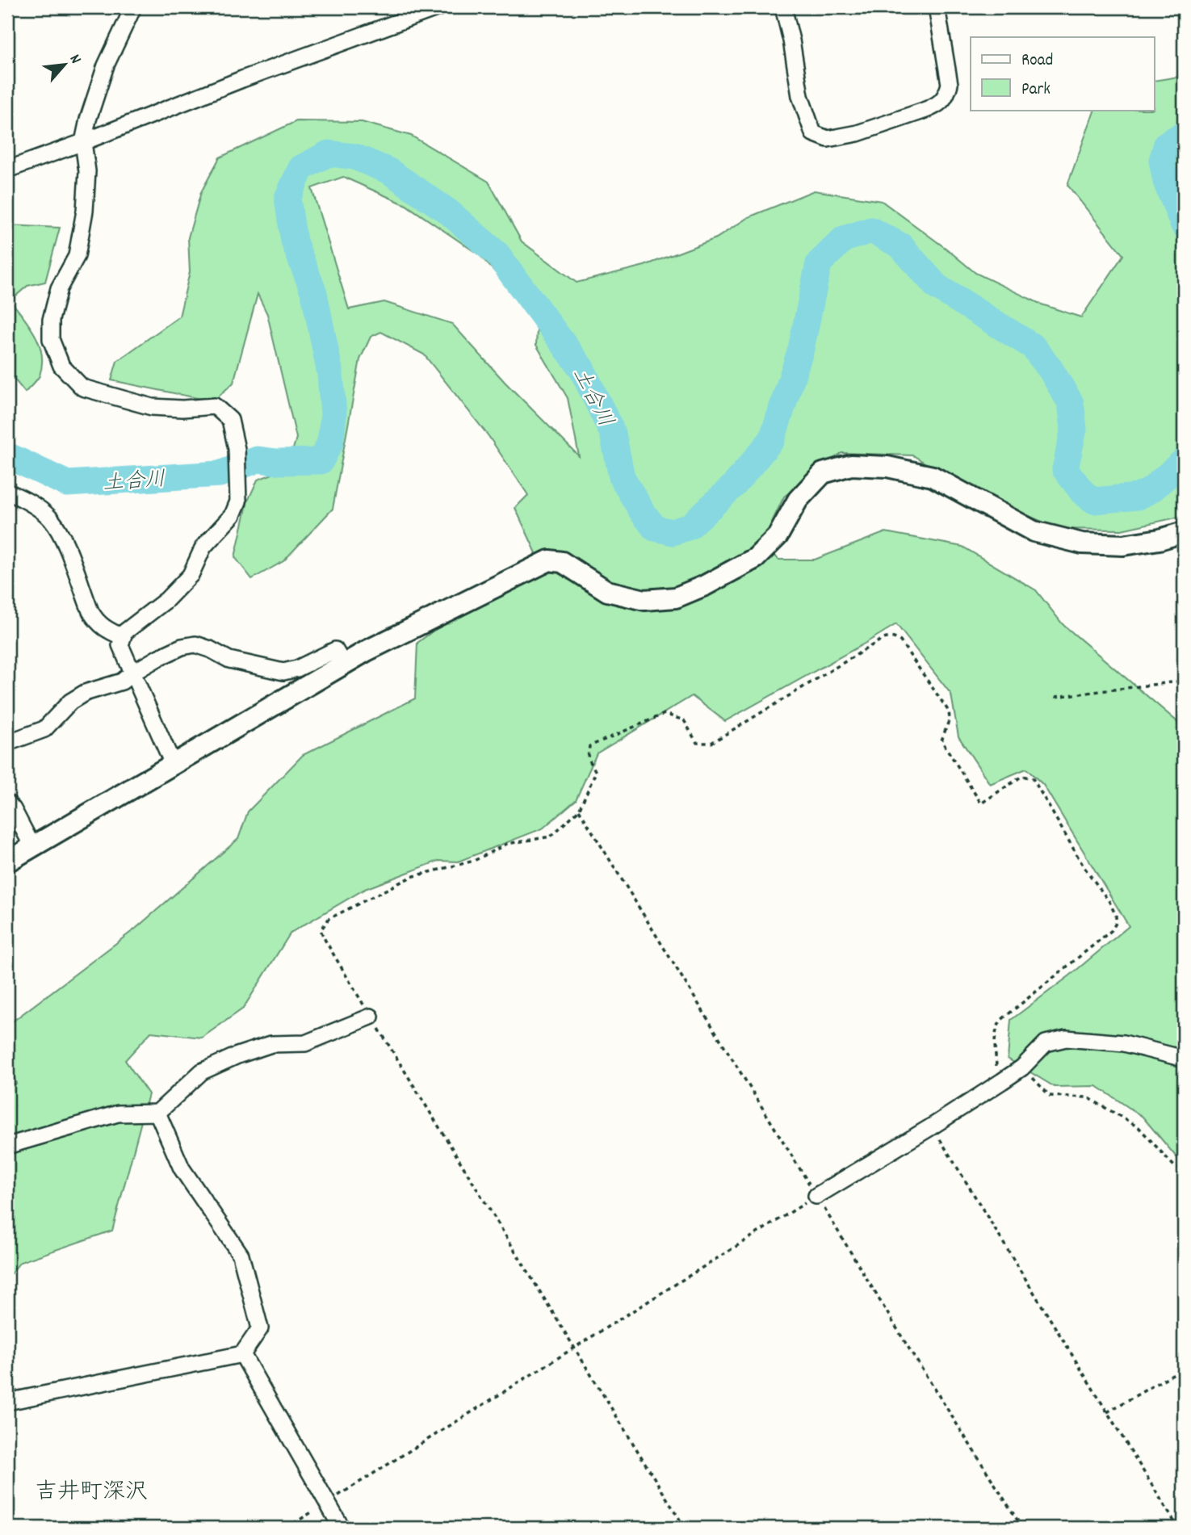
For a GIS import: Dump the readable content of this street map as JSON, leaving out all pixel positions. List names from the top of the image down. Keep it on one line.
{"districts":["吉井町深沢"],"water":["土合川"],"legend":["Road","Park"],"north":"top right"}
